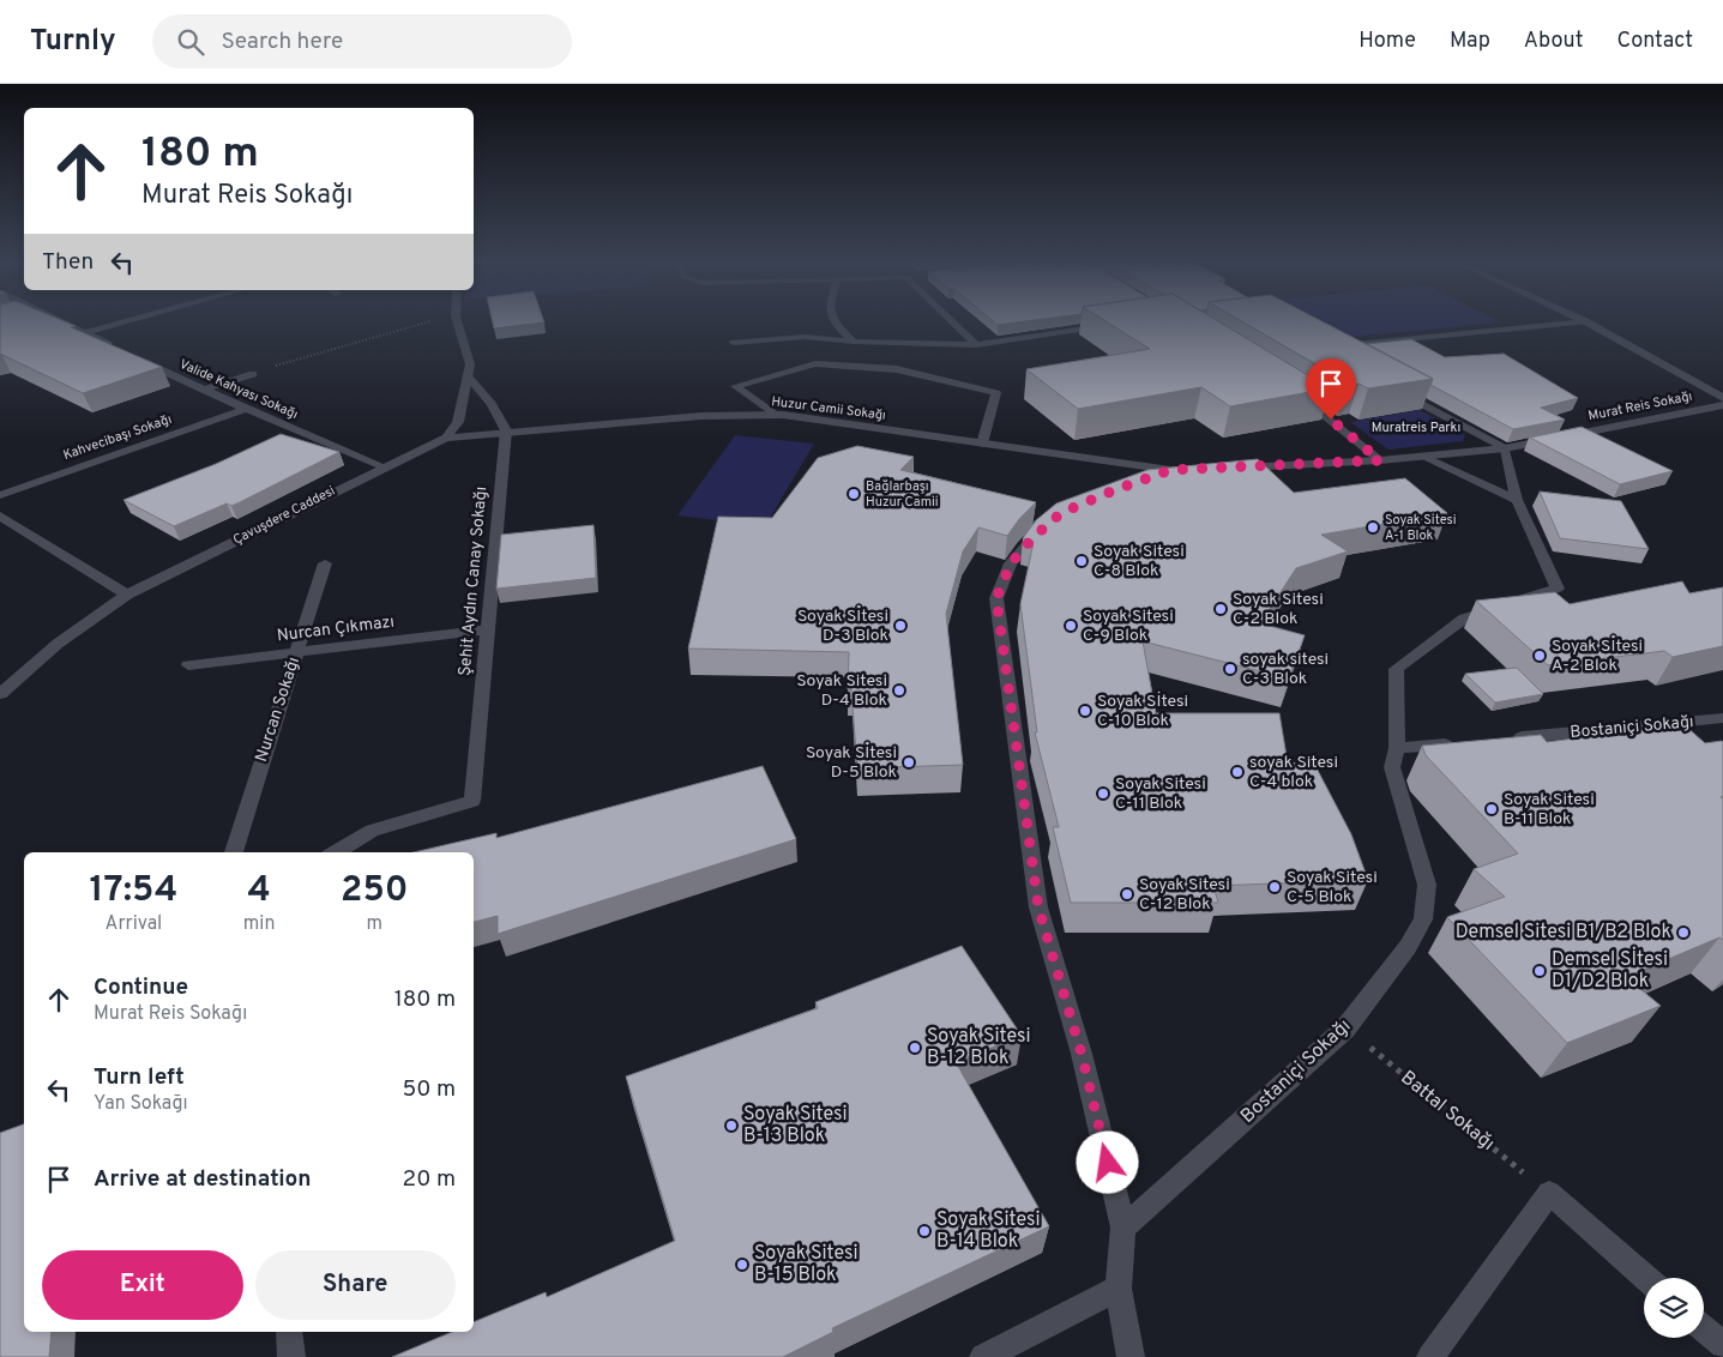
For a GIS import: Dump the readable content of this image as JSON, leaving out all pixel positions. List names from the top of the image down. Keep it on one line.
{"streets":{"street":["Valide Kahyası Sokağı","Murat Reis Sokağı","Huzur Camii Sokağı","Kahvecibaşı Sokağı","Çavuşdere Caddesi","Şehit Aydın Canay Sokağı","Nurcan Çıkmazı","Nurcan Sokağı","Bostaniçi Sokağı"],"path":["Battal Sokağı"]},"crossings":[["Valide Kahyası Sokağı","Kahvecibaşı Sokağı"],["Valide Kahyası Sokağı","Çavuşdere Caddesi"],["Murat Reis Sokağı","Bostaniçi Sokağı"],["Huzur Camii Sokağı","Çavuşdere Caddesi"],["Huzur Camii Sokağı","Şehit Aydın Canay Sokağı"],["Şehit Aydın Canay Sokağı","Nurcan Çıkmazı"],["Nurcan Çıkmazı","Nurcan Sokağı"],["Bostaniçi Sokağı","Battal Sokağı"]],"parks":["Muratreis Parkı"],"places":["Bağlarbaşı Huzur Camii","Soyak Sitesi A-1 Blok","Soyak Sitesi C-8 Blok","Soyak Sitesi C-2 Blok","Soyak Sİtesi D-3 Blok","Soyak Sitesi C-9 Blok","Soyak Sİtesi A-2 Blok","soyak sitesi C-3 Blok","Soyak Sitesi D-4 Blok","Soyak Sİtesi C-10 Blok","Soyak Sİtesi D-5 Blok","soyak Sitesi C-4 blok","Soyak Sitesi C-11 Blok","Soyak Sitesi B-11 Blok","Soyak Sitesi C-5 Blok","Soyak Sitesi C-12 Blok","Demsel Sitesi B1/B2 Blok","Demsel Sİtesi D1/D2 Blok","Soyak Sitesi B-12 Blok","Soyak Sitesi B-13 Blok","Soyak Sitesi B-14 Blok","Soyak Sitesi B-15 Blok"],"page":{"header":"Turnly","search":"Search here","nav":["Home","Map","About","Contact"],"turn":["180 m","Murat Reis Sokağı"],"then":"Then","eta":["17:54","Arrival","4","min","250","m"],"list":[{"name":"Continue","note":"Murat Reis Sokağı","value":"180 m"},{"name":"Turn left","note":"Yan Sokağı","value":"50 m"},{"name":"Arrive at destination","value":"20 m"}],"buttons":["Exit","Share"]}}
